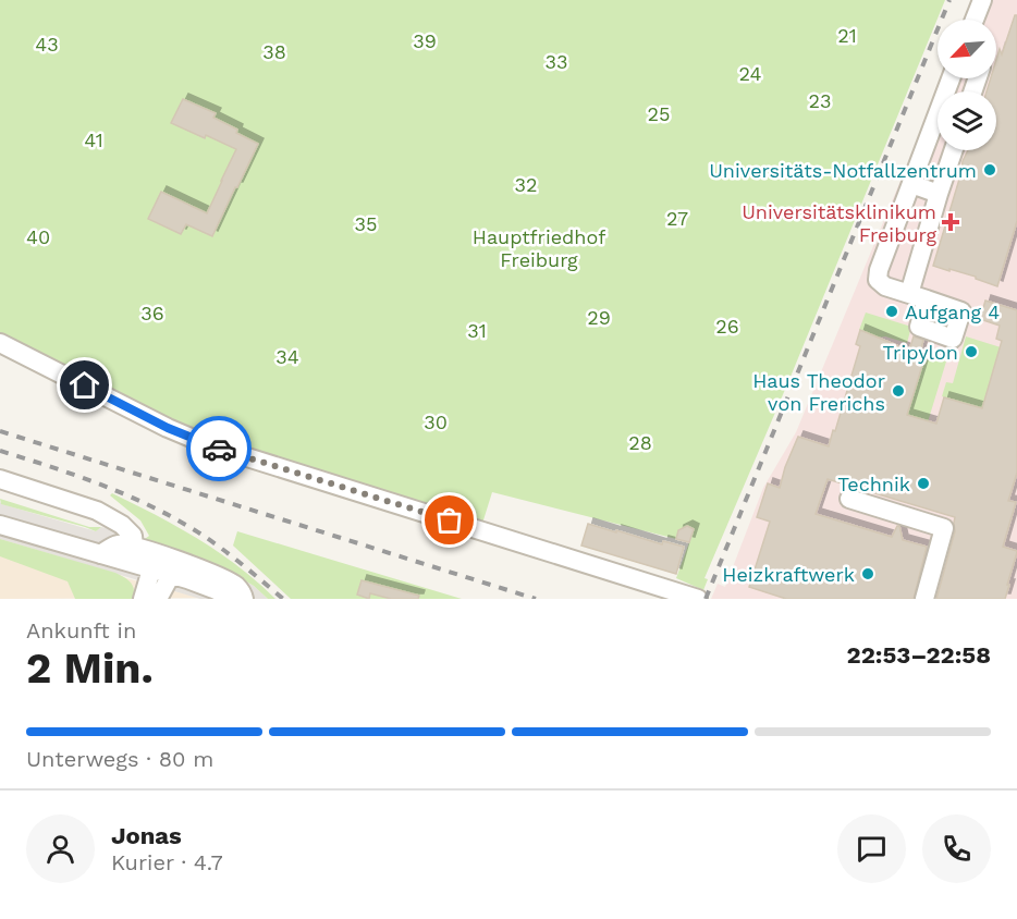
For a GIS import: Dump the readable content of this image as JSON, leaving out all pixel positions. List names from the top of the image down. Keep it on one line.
{"parks":["21","39","43","38","33","24","23","25","41","32","27","35","40","Hauptfriedhof Freiburg","36","29","26","31","34","30","28"],"places":{"other":["Universitäts-Notfallzentrum","Aufgang 4","Tripylon","Haus Theodor von Frerichs","Technik","Heizkraftwerk"],"health":["Universitätsklinikum Freiburg"]},"north":"bottom left","page":{"heading":["2 Min.","Ankunft in","22:53–22:58"],"panel":["Jonas","Kurier · 4.7"],"bar":"Unterwegs · 80 m"}}
